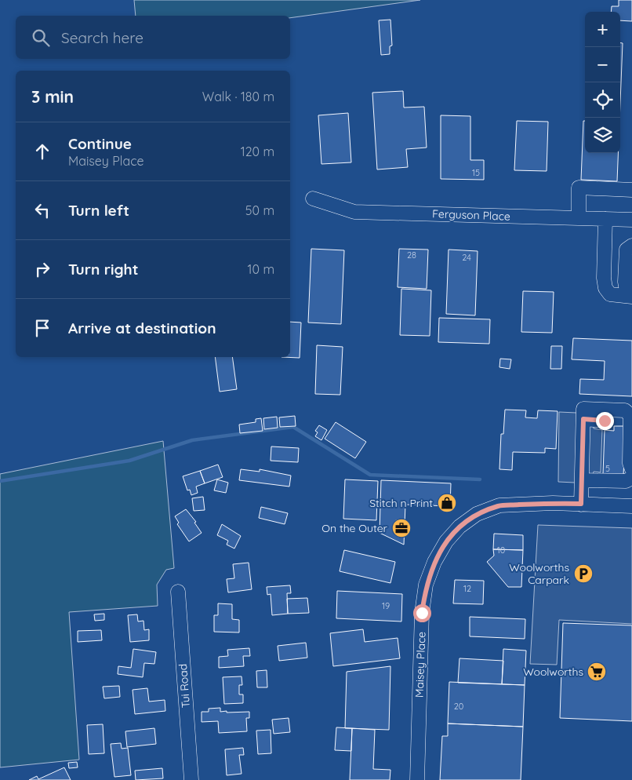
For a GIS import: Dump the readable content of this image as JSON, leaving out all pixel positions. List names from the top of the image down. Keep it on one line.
{"streets":{"street":["Ferguson Place","Maisey Place","Tui Road"]},"places":{"shop":["Stitch n Print"],"office":["On the Outer"],"parking":["Woolworths Carpark"],"supermarket":["Woolworths"]},"house_numbers":["15","28","24","5","10","12","19","20"],"page":{"map_buttons":["+","−"],"search":"Search here","heading":["3 min","Walk · 180 m"],"list":[["Continue","Maisey Place","120 m"],["Turn left","50 m"],["Turn right","10 m"],"Arrive at destination"]}}
